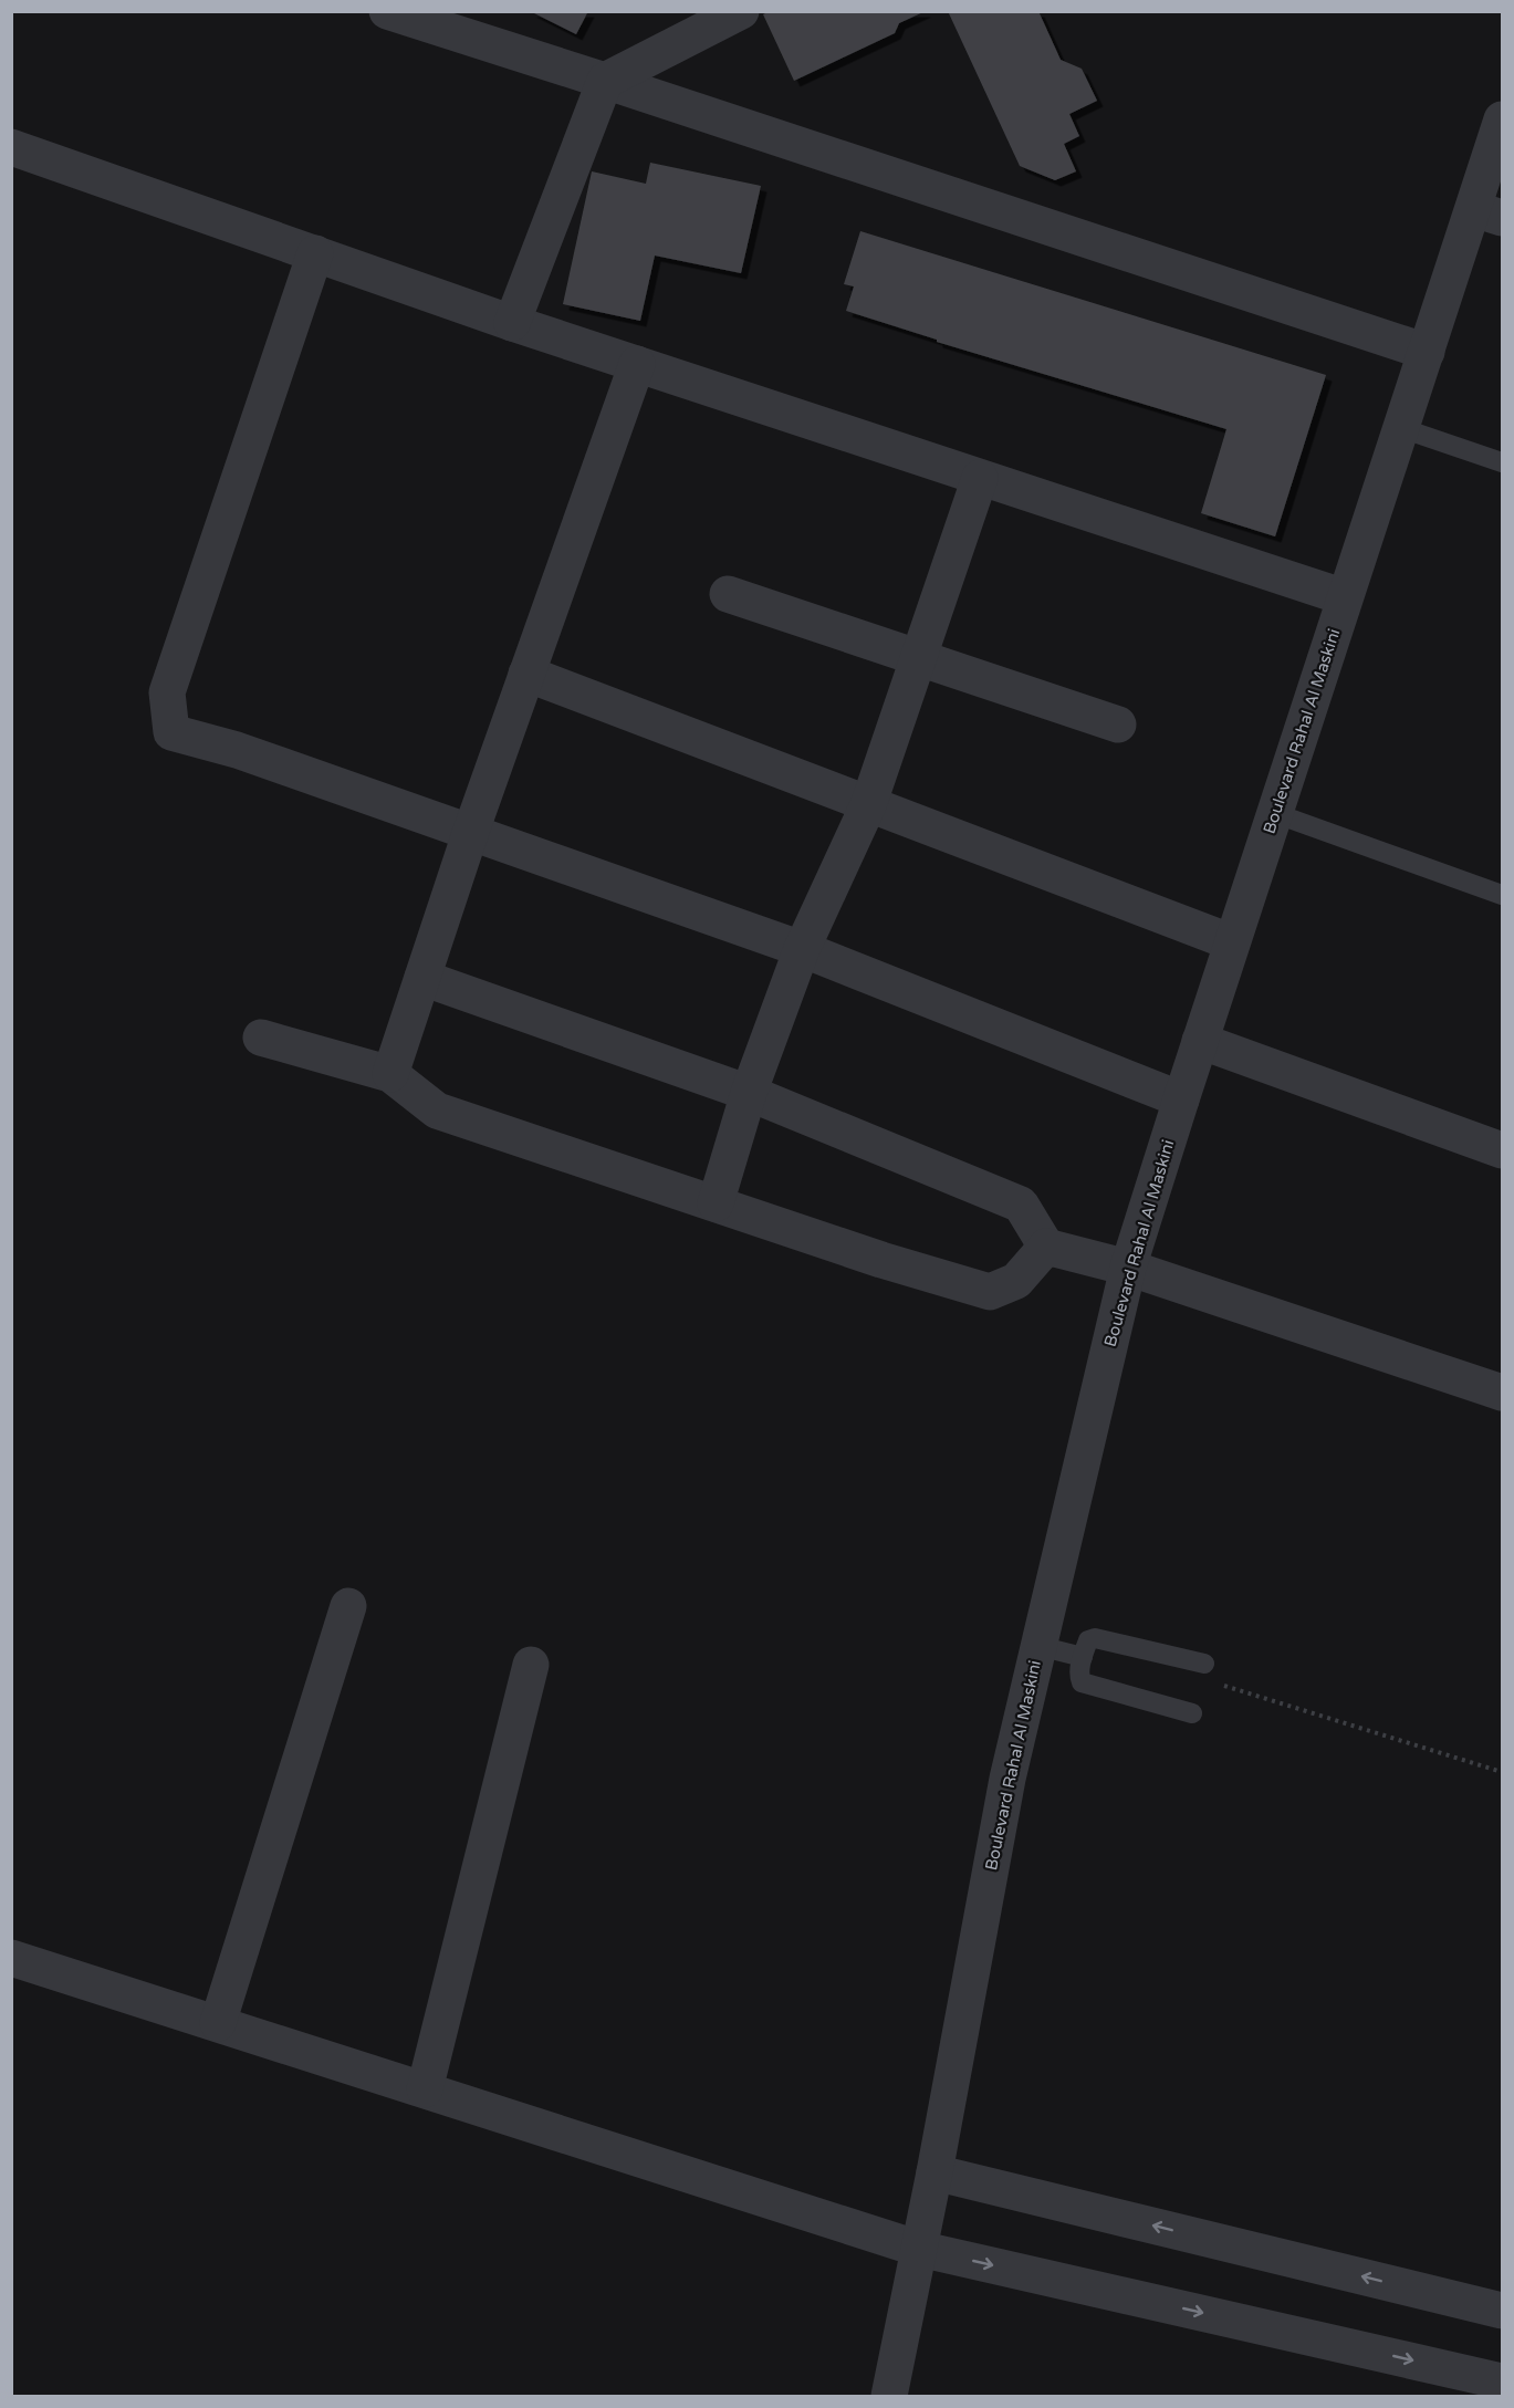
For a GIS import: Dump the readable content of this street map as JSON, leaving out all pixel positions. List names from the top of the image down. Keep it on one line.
{"streets":{"street":["Boulevard Rahal Al Maskini"]}}
